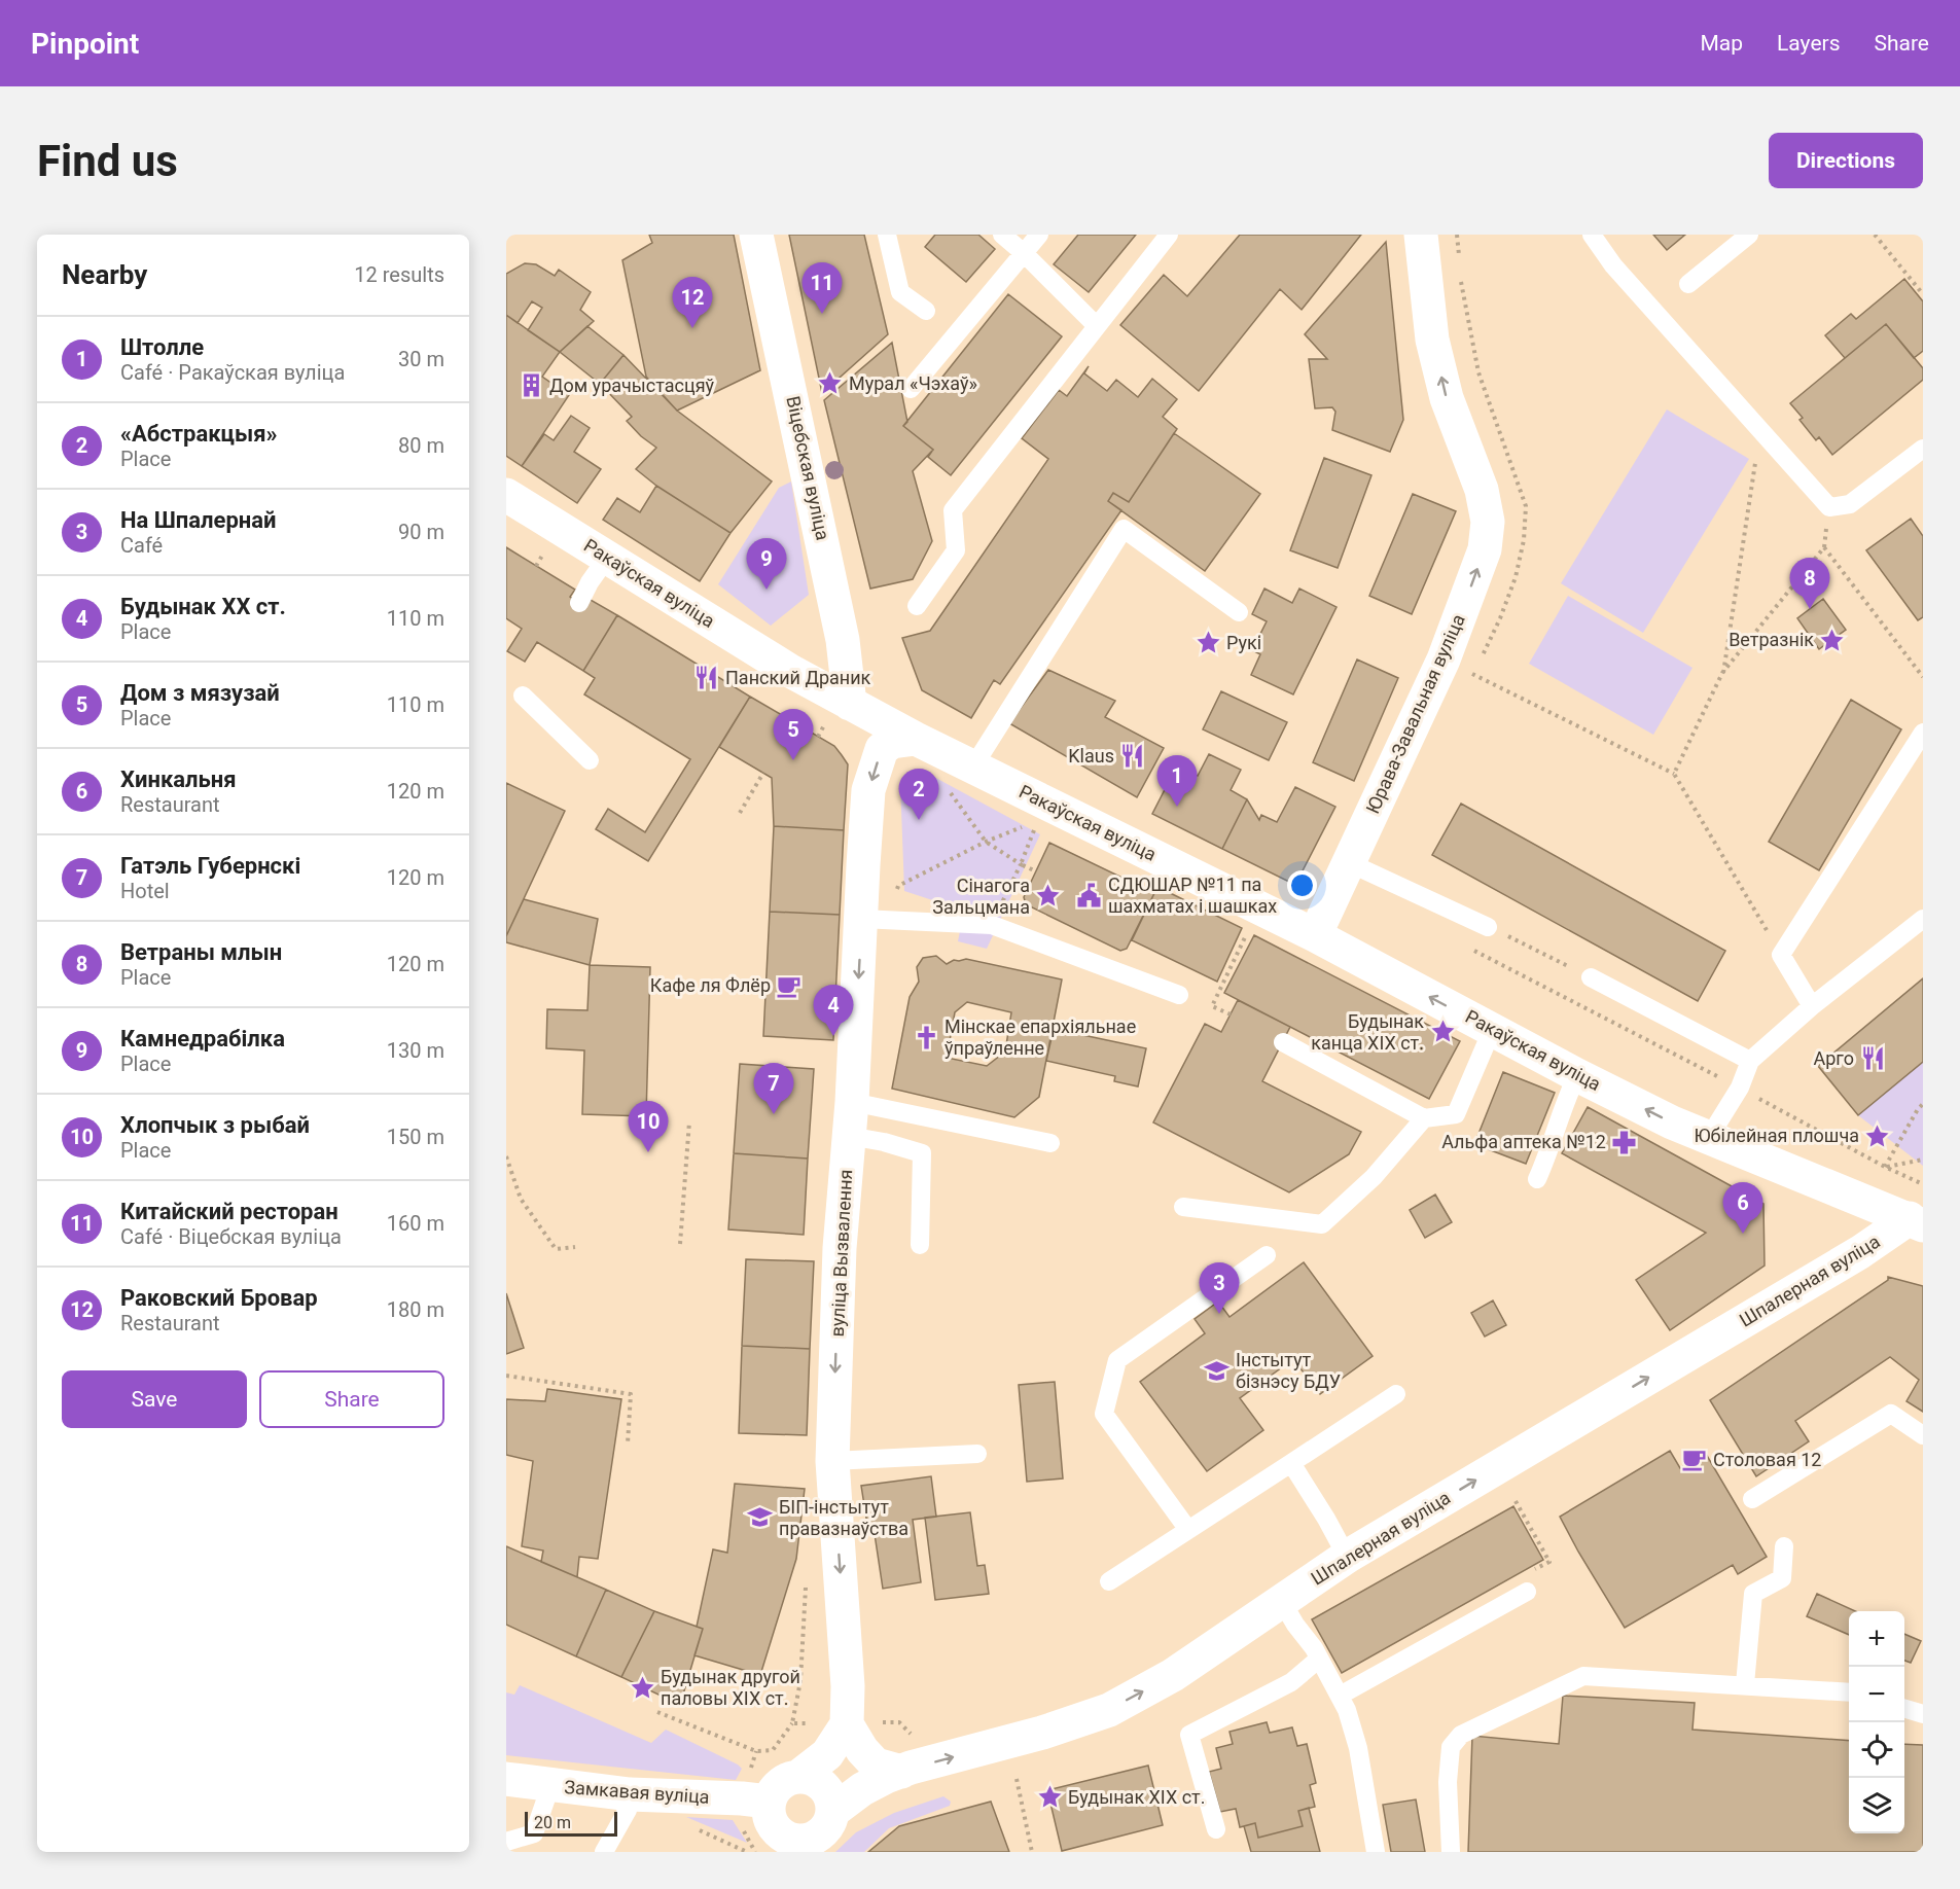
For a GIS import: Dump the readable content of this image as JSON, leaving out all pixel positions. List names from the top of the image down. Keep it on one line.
{"streets":{"street":["Віцебская вуліца","Ракаўская вуліца","Юрава-Завальная вуліца","вуліца Вызвалення","Шпалерная вуліца","Замкавая вуліца"]},"crossings":[["Віцебская вуліца","Ракаўская вуліца"],["Ракаўская вуліца","Юрава-Завальная вуліца"],["Ракаўская вуліца","вуліца Вызвалення"],["Ракаўская вуліца","Шпалерная вуліца"],["Шпалерная вуліца","Замкавая вуліца"]],"one_way":["Юрава-Завальная вуліца","вуліца Вызвалення","Шпалерная вуліца"],"places":{"place":["Мурал «Чэхаў»","Ветразнік","Рукі","Сінагога Зальцмана","Будынак канца ХІХ ст.","Юбілейная плошча","Будынак другой паловы XIX ст.","Будынак XIX ст."],"building":["Дом урачыстасцяў"],"restaurant":["Панский Драник","Klaus","Арго"],"public building":["СДЮШАР №11 па шахматах і шашках"],"cafe":["Кафе ля Флёр","Столовая 12"],"church":["Мінскае епархіяльнае ўпраўленне"],"pharmacy":["Альфа аптека №12"],"school or university":["Інстытут бізнэсу БДУ","БІП-інстытут правазнаўства"]},"scale_bar":"20 m","page":{"header":"Pinpoint","nav":["Map","Layers","Share"],"buttons":["Directions",["Save","Share"]],"title":"Find us","heading":["Nearby","12 results"],"pins":["11","12","9","8","5","1","2","4","7","10","6","3"],"list":[{"mark":"1","name":"Штолле","note":"Café · Ракаўская вуліца","value":"30 m"},{"mark":"2","name":"«Абстракцыя»","note":"Place","value":"80 m"},{"mark":"3","name":"На Шпалернай","note":"Café","value":"90 m"},{"mark":"4","name":"Будынак XX ст.","note":"Place","value":"110 m"},{"mark":"5","name":"Дом з мязузай","note":"Place","value":"110 m"},{"mark":"6","name":"Хинкальня","note":"Restaurant","value":"120 m"},{"mark":"7","name":"Гатэль Губернскі","note":"Hotel","value":"120 m"},{"mark":"8","name":"Ветраны млын","note":"Place","value":"120 m"},{"mark":"9","name":"Камнедрабілка","note":"Place","value":"130 m"},{"mark":"10","name":"Хлопчык з рыбай","note":"Place","value":"150 m"},{"mark":"11","name":"Китайский ресторан","note":"Café · Віцебская вуліца","value":"160 m"},{"mark":"12","name":"Раковский Бровар","note":"Restaurant","value":"180 m"}],"map_buttons":["+","−"],"scale":"20 m"}}
